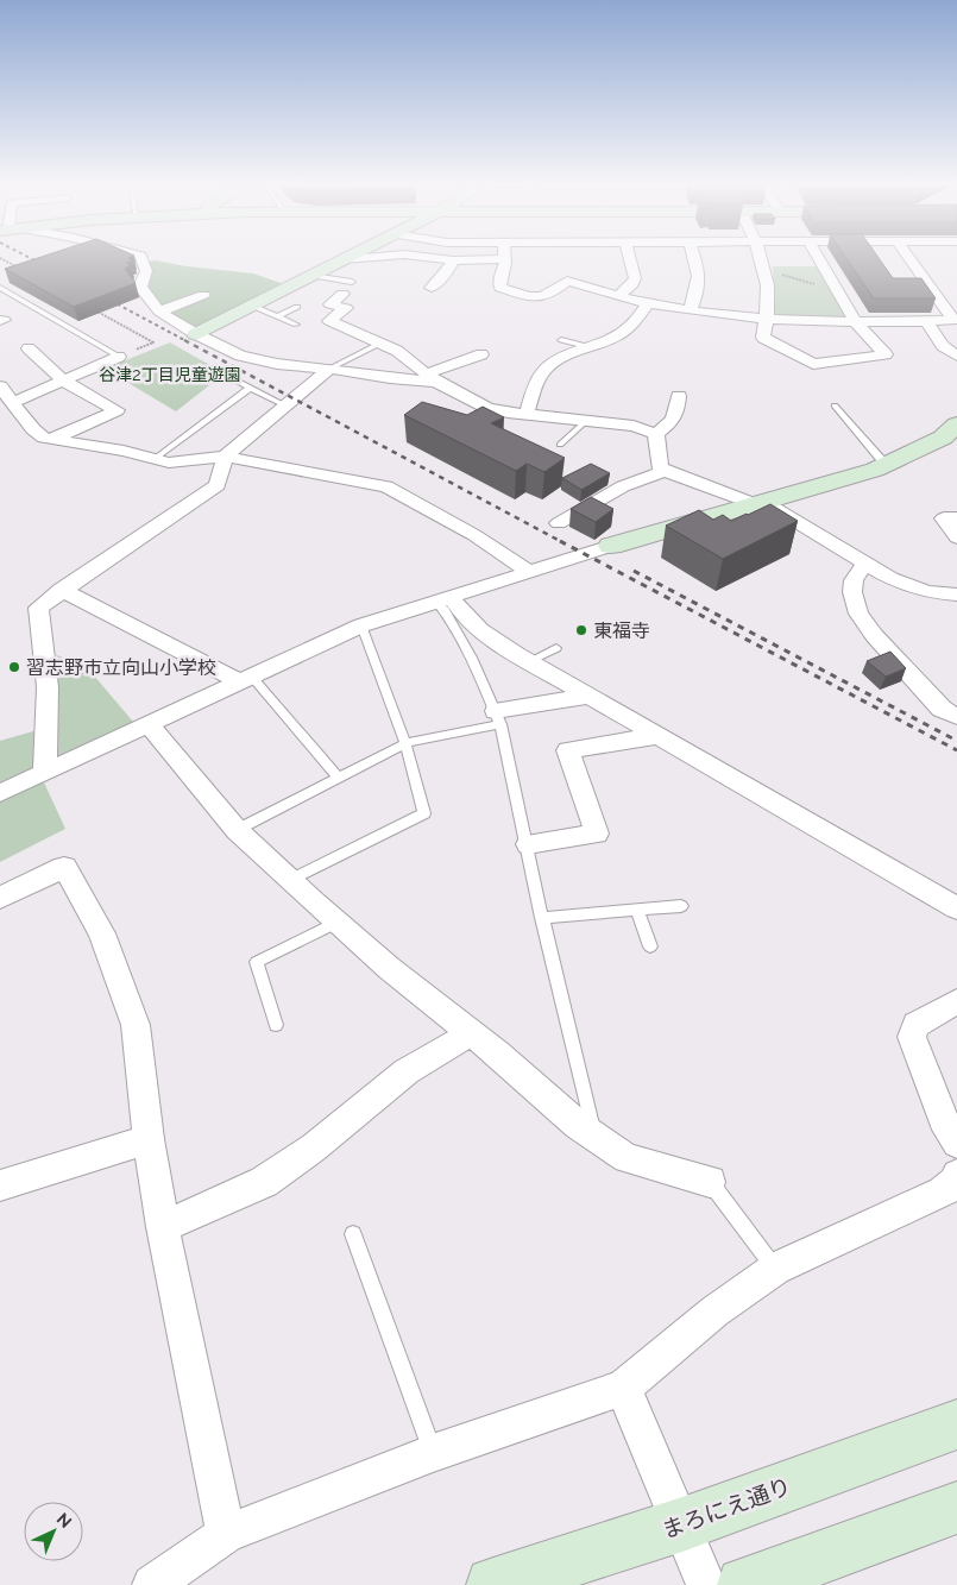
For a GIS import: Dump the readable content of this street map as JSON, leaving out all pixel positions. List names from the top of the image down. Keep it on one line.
{"streets":{"street":["まろにえ通り"]},"parks":["谷津2丁目児童遊園"],"places":["東福寺","習志野市立向山小学校"],"north":"top right"}
